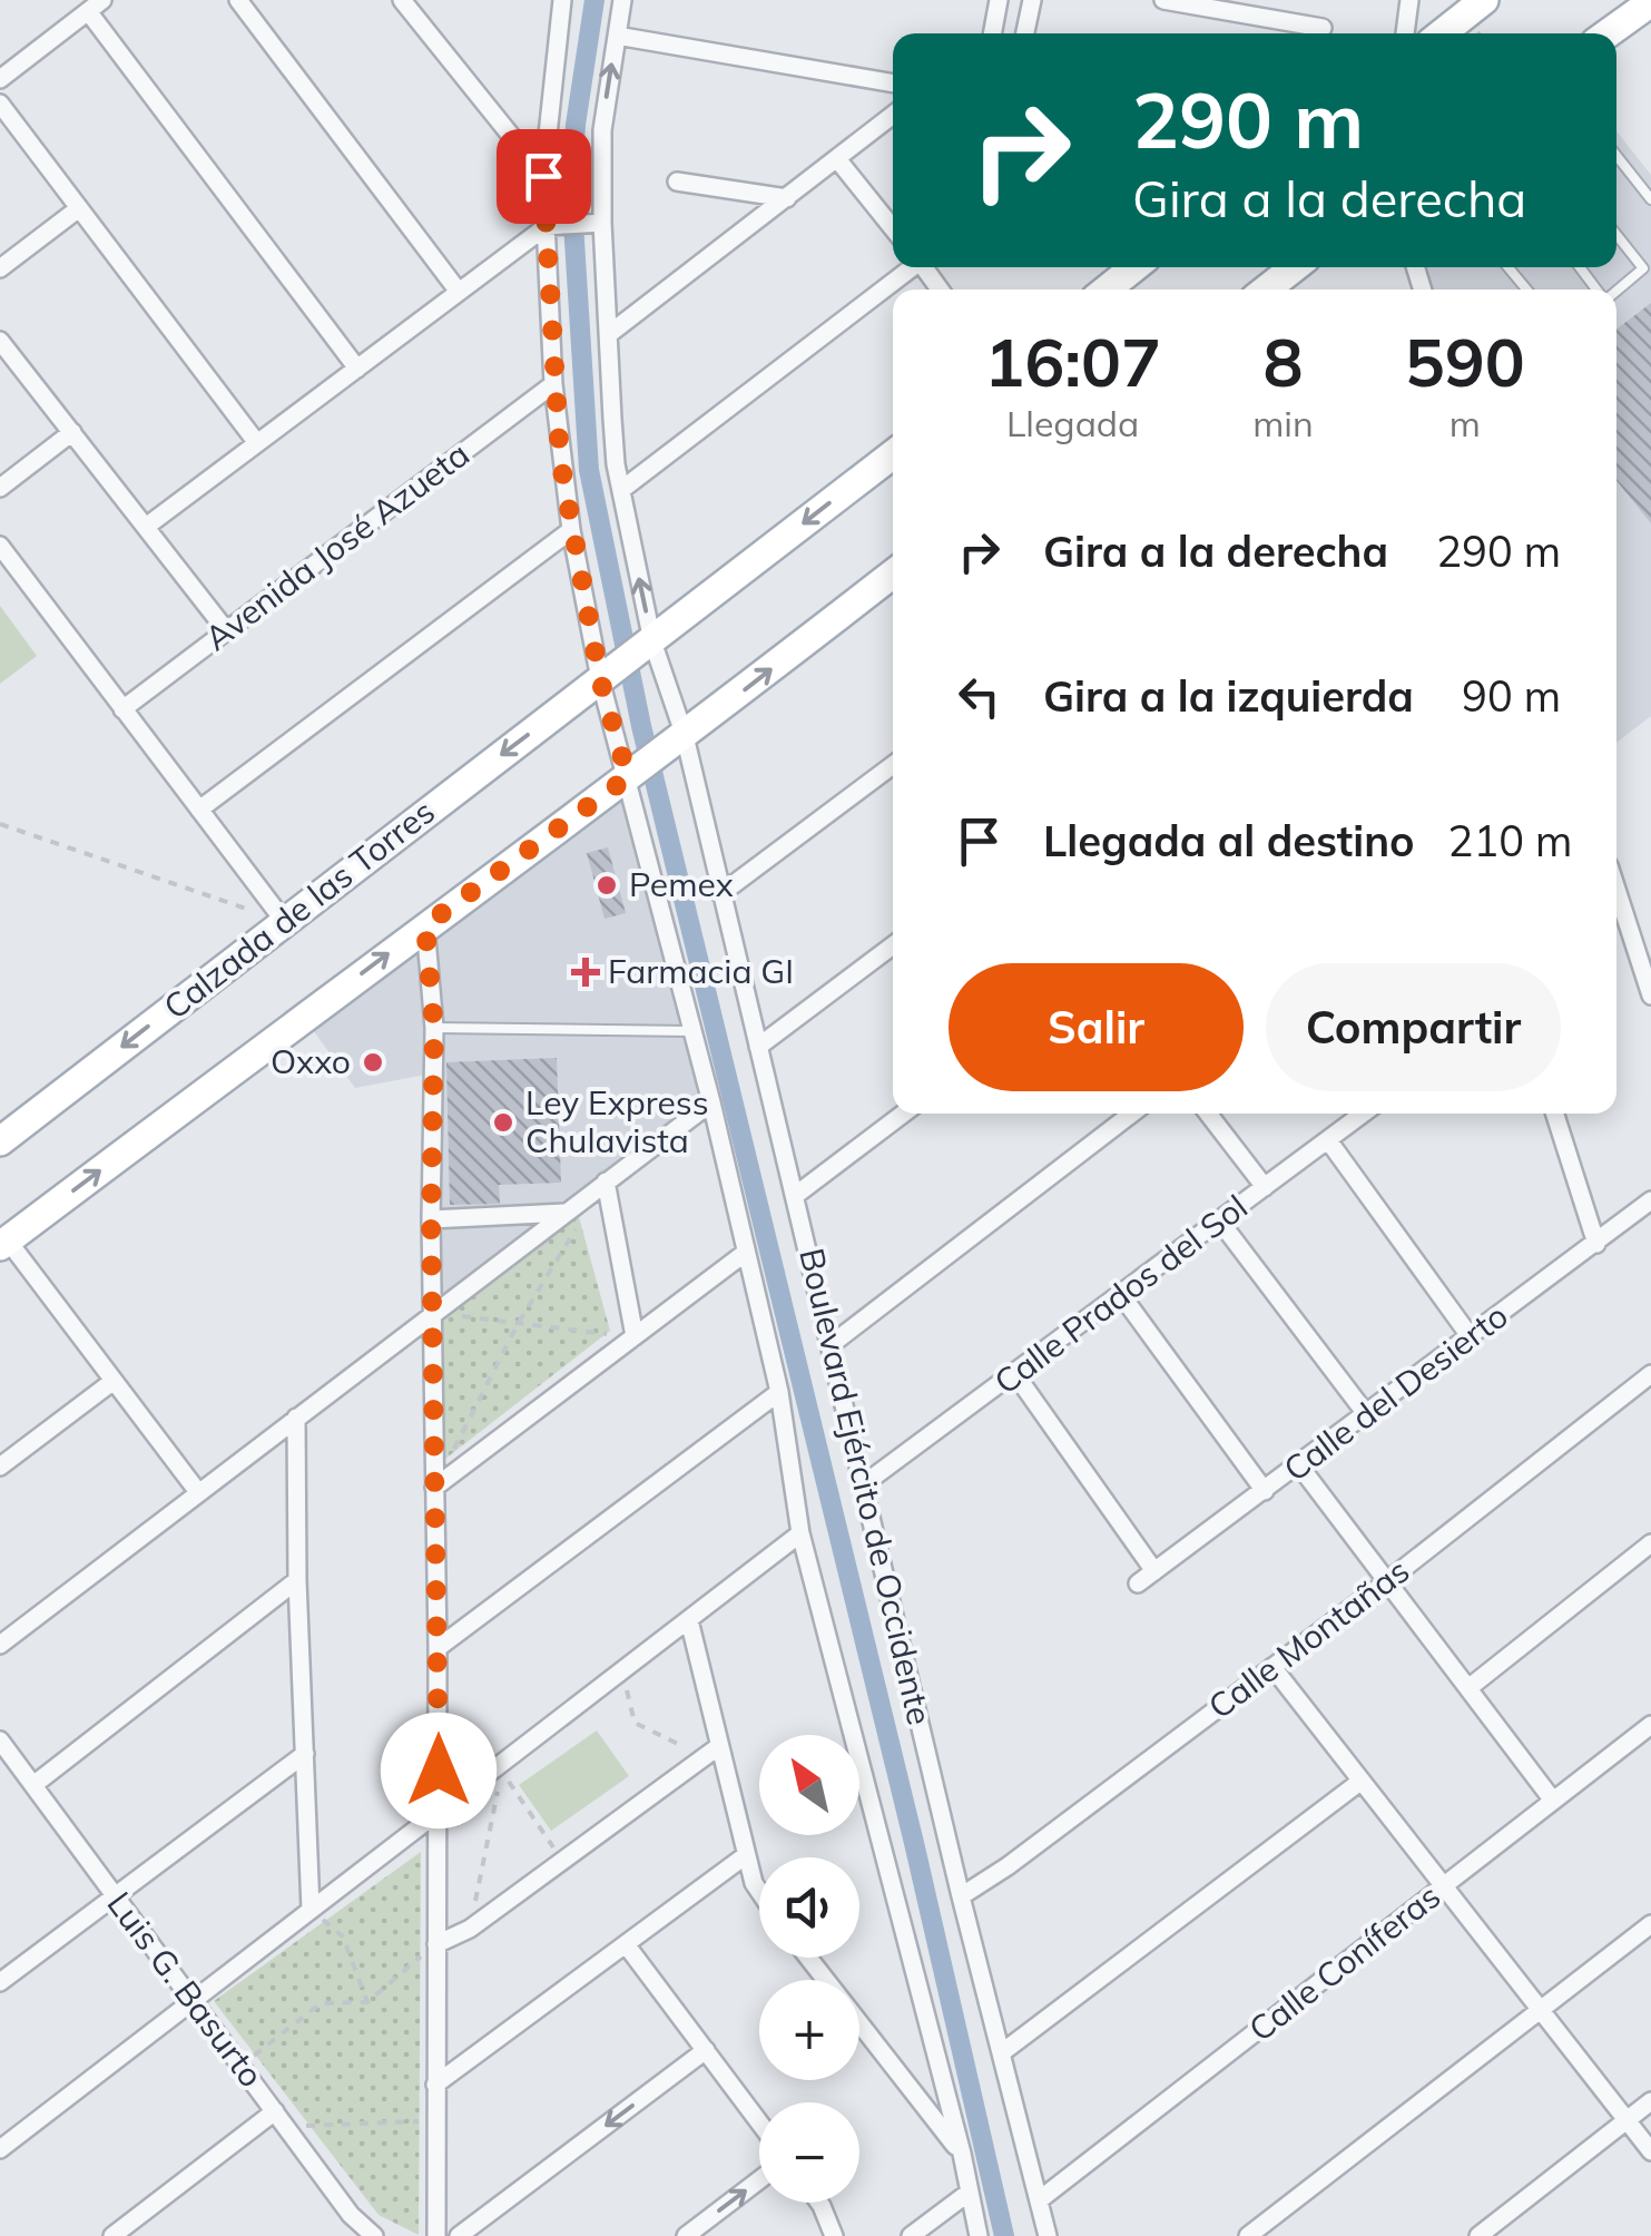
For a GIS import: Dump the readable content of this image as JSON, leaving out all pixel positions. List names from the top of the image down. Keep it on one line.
{"streets":{"main road":["Calzada de las Torres"],"street":["Avenida José Azueta","Calle Prados del Sol","Calle del Desierto","Boulevard Ejército de Occidente","Calle Montañas","Calle Coníferas","Luis G. Basurto"]},"crossings":[["Calzada de las Torres","Boulevard Ejército de Occidente"],["Calle Prados del Sol","Boulevard Ejército de Occidente"],["Boulevard Ejército de Occidente","Calle Montañas"],["Boulevard Ejército de Occidente","Calle Coníferas"]],"places":{"other":["Pemex","Oxxo","Ley Express Chulavista"],"health":["Farmacia GI"]},"north":"top left","page":{"turn":["290 m","Gira a la derecha"],"eta":["16:07","Llegada","8","min","590","m"],"list":[{"name":"Gira a la derecha","value":"290 m"},{"name":"Gira a la izquierda","value":"90 m"},{"name":"Llegada al destino","value":"210 m"}],"buttons":["Salir","Compartir"],"map_buttons":["+","−"]}}
